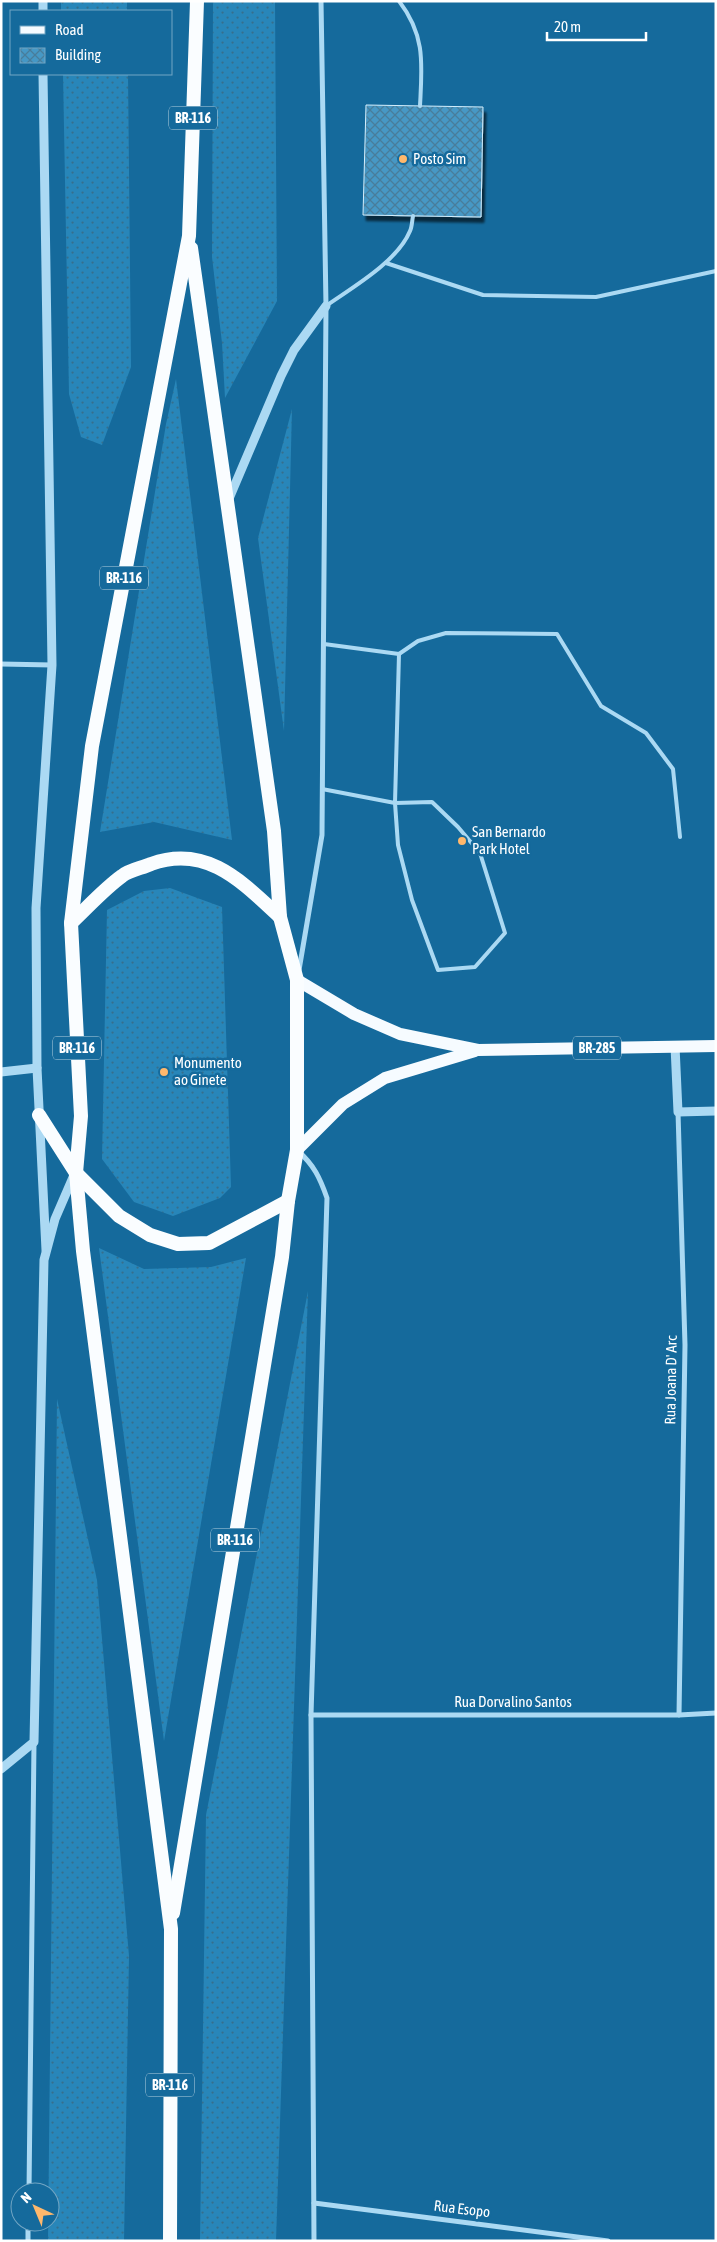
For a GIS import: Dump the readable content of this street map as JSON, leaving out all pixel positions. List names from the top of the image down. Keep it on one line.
{"streets":{"highway":["BR-116"],"main road":["BR-285"],"street":["Rua Joana D' Arc","Rua Dorvalino Santos","Rua Esopo"]},"crossings":[["BR-116","BR-285"],["BR-285","Rua Joana D' Arc"],["Rua Joana D' Arc","Rua Dorvalino Santos"]],"places":["Posto Sim","San Bernardo Park Hotel","Monumento ao Ginete"],"legend":["Road","Building"],"scale_bar":"20 m","north":"top left"}
